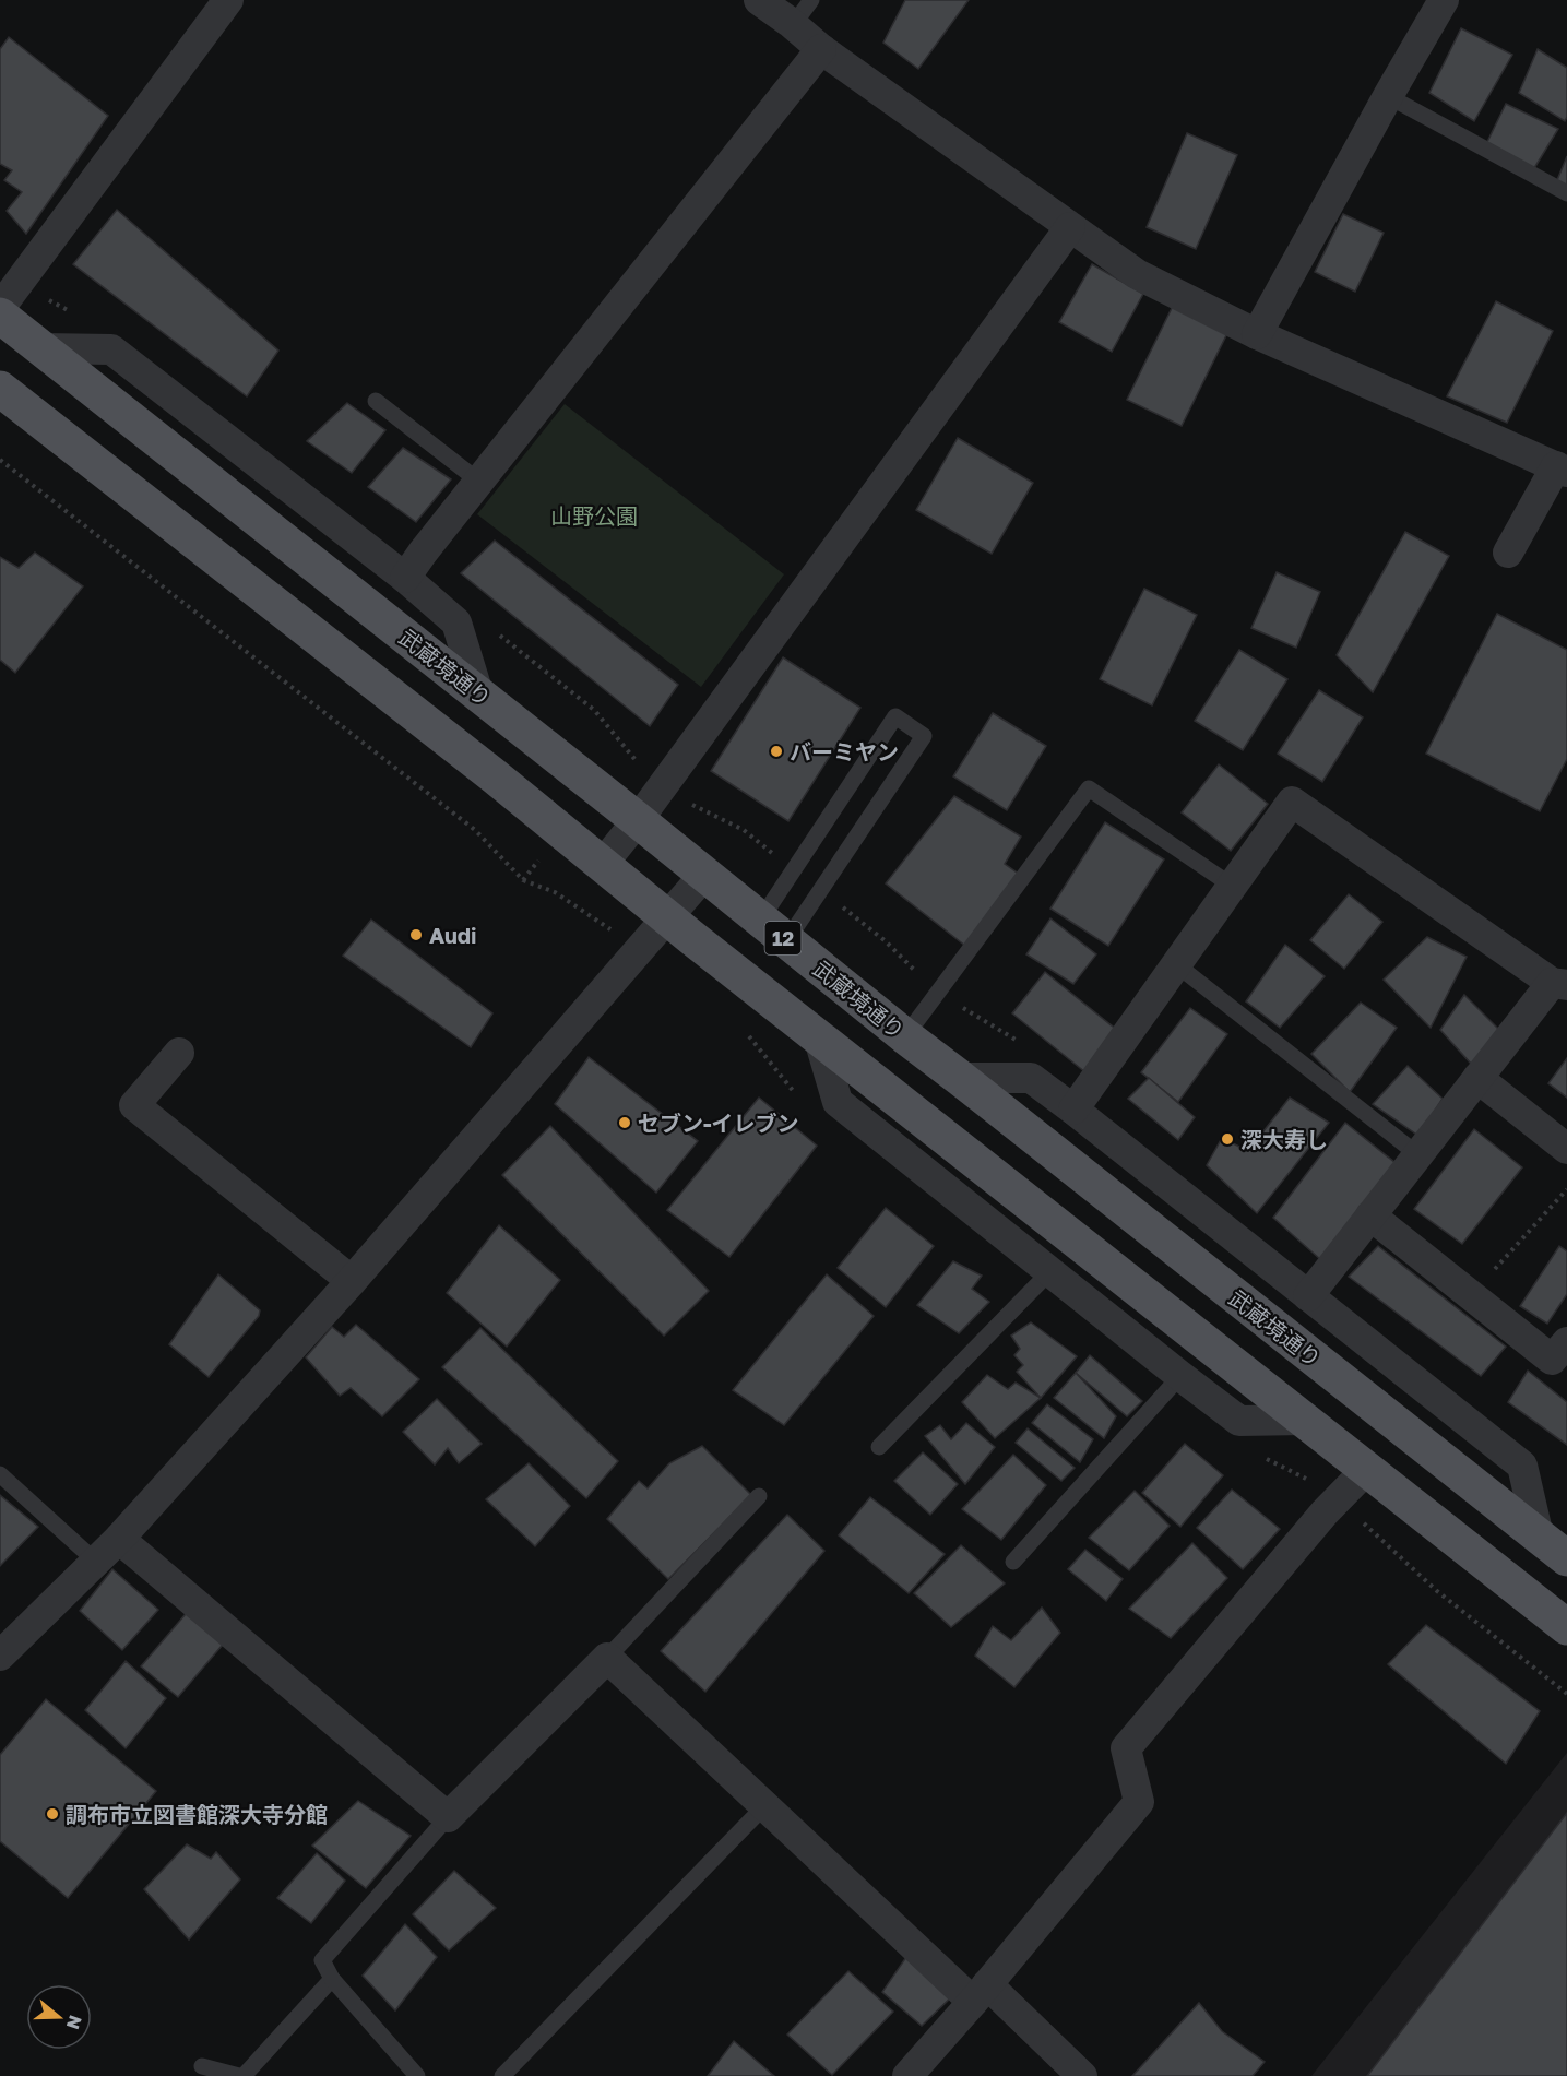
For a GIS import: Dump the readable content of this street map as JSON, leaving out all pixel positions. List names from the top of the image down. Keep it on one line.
{"streets":{"main road":["武蔵境通り","12"]},"parks":["山野公園"],"places":["バーミヤン","Audi","セブン-イレブン","深大寿し","調布市立図書館深大寺分館"],"north":"right"}
